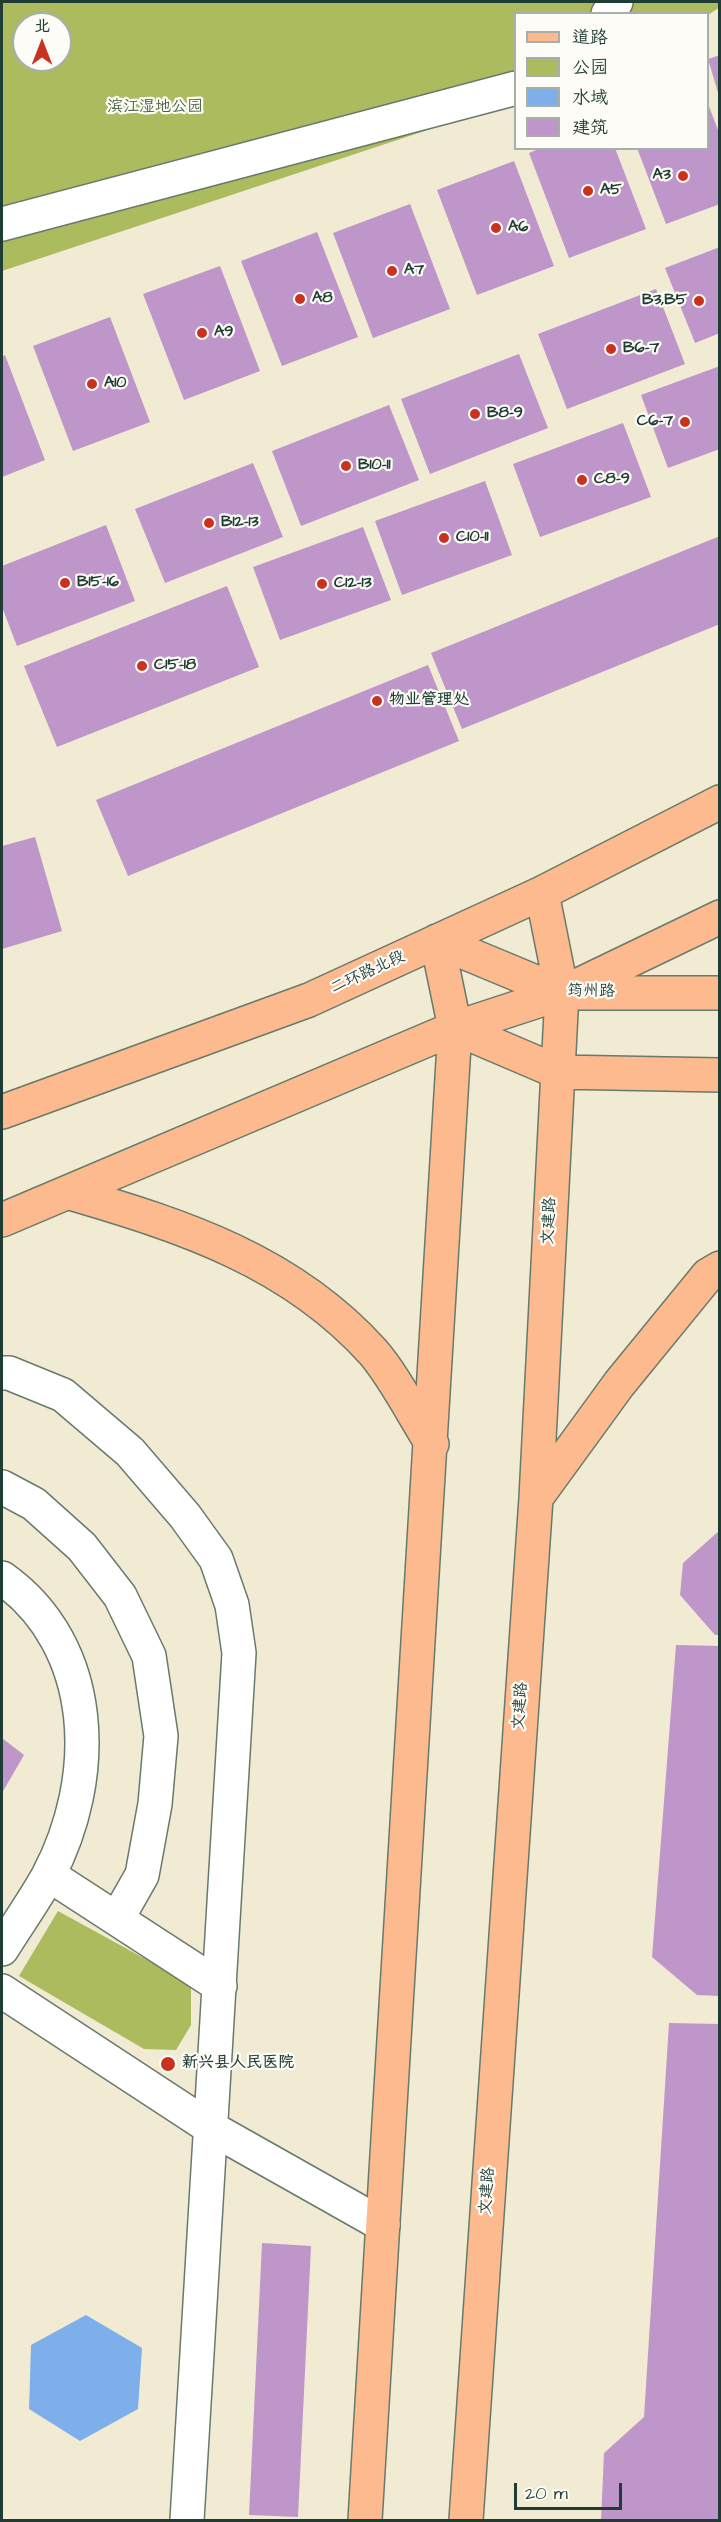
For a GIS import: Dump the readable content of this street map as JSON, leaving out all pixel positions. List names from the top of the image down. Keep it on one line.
{"streets":{"main road":["二环路北段","筠州路","文建路"]},"crossings":[["二环路北段","筠州路"],["二环路北段","文建路"],["筠州路","文建路"]],"parks":["滨江湿地公园"],"places":["A3","A5","A6","A7","A8","B3,B5","A9","B6-7","A10","B8-9","C6-7","B10-11","C8-9","B12-13","C10-11","B15-16","C12-13","C15-18","物业管理处","新兴县人民医院"],"legend":["道路","公园","水域","建筑"],"scale_bar":"20 m","north":"top"}
